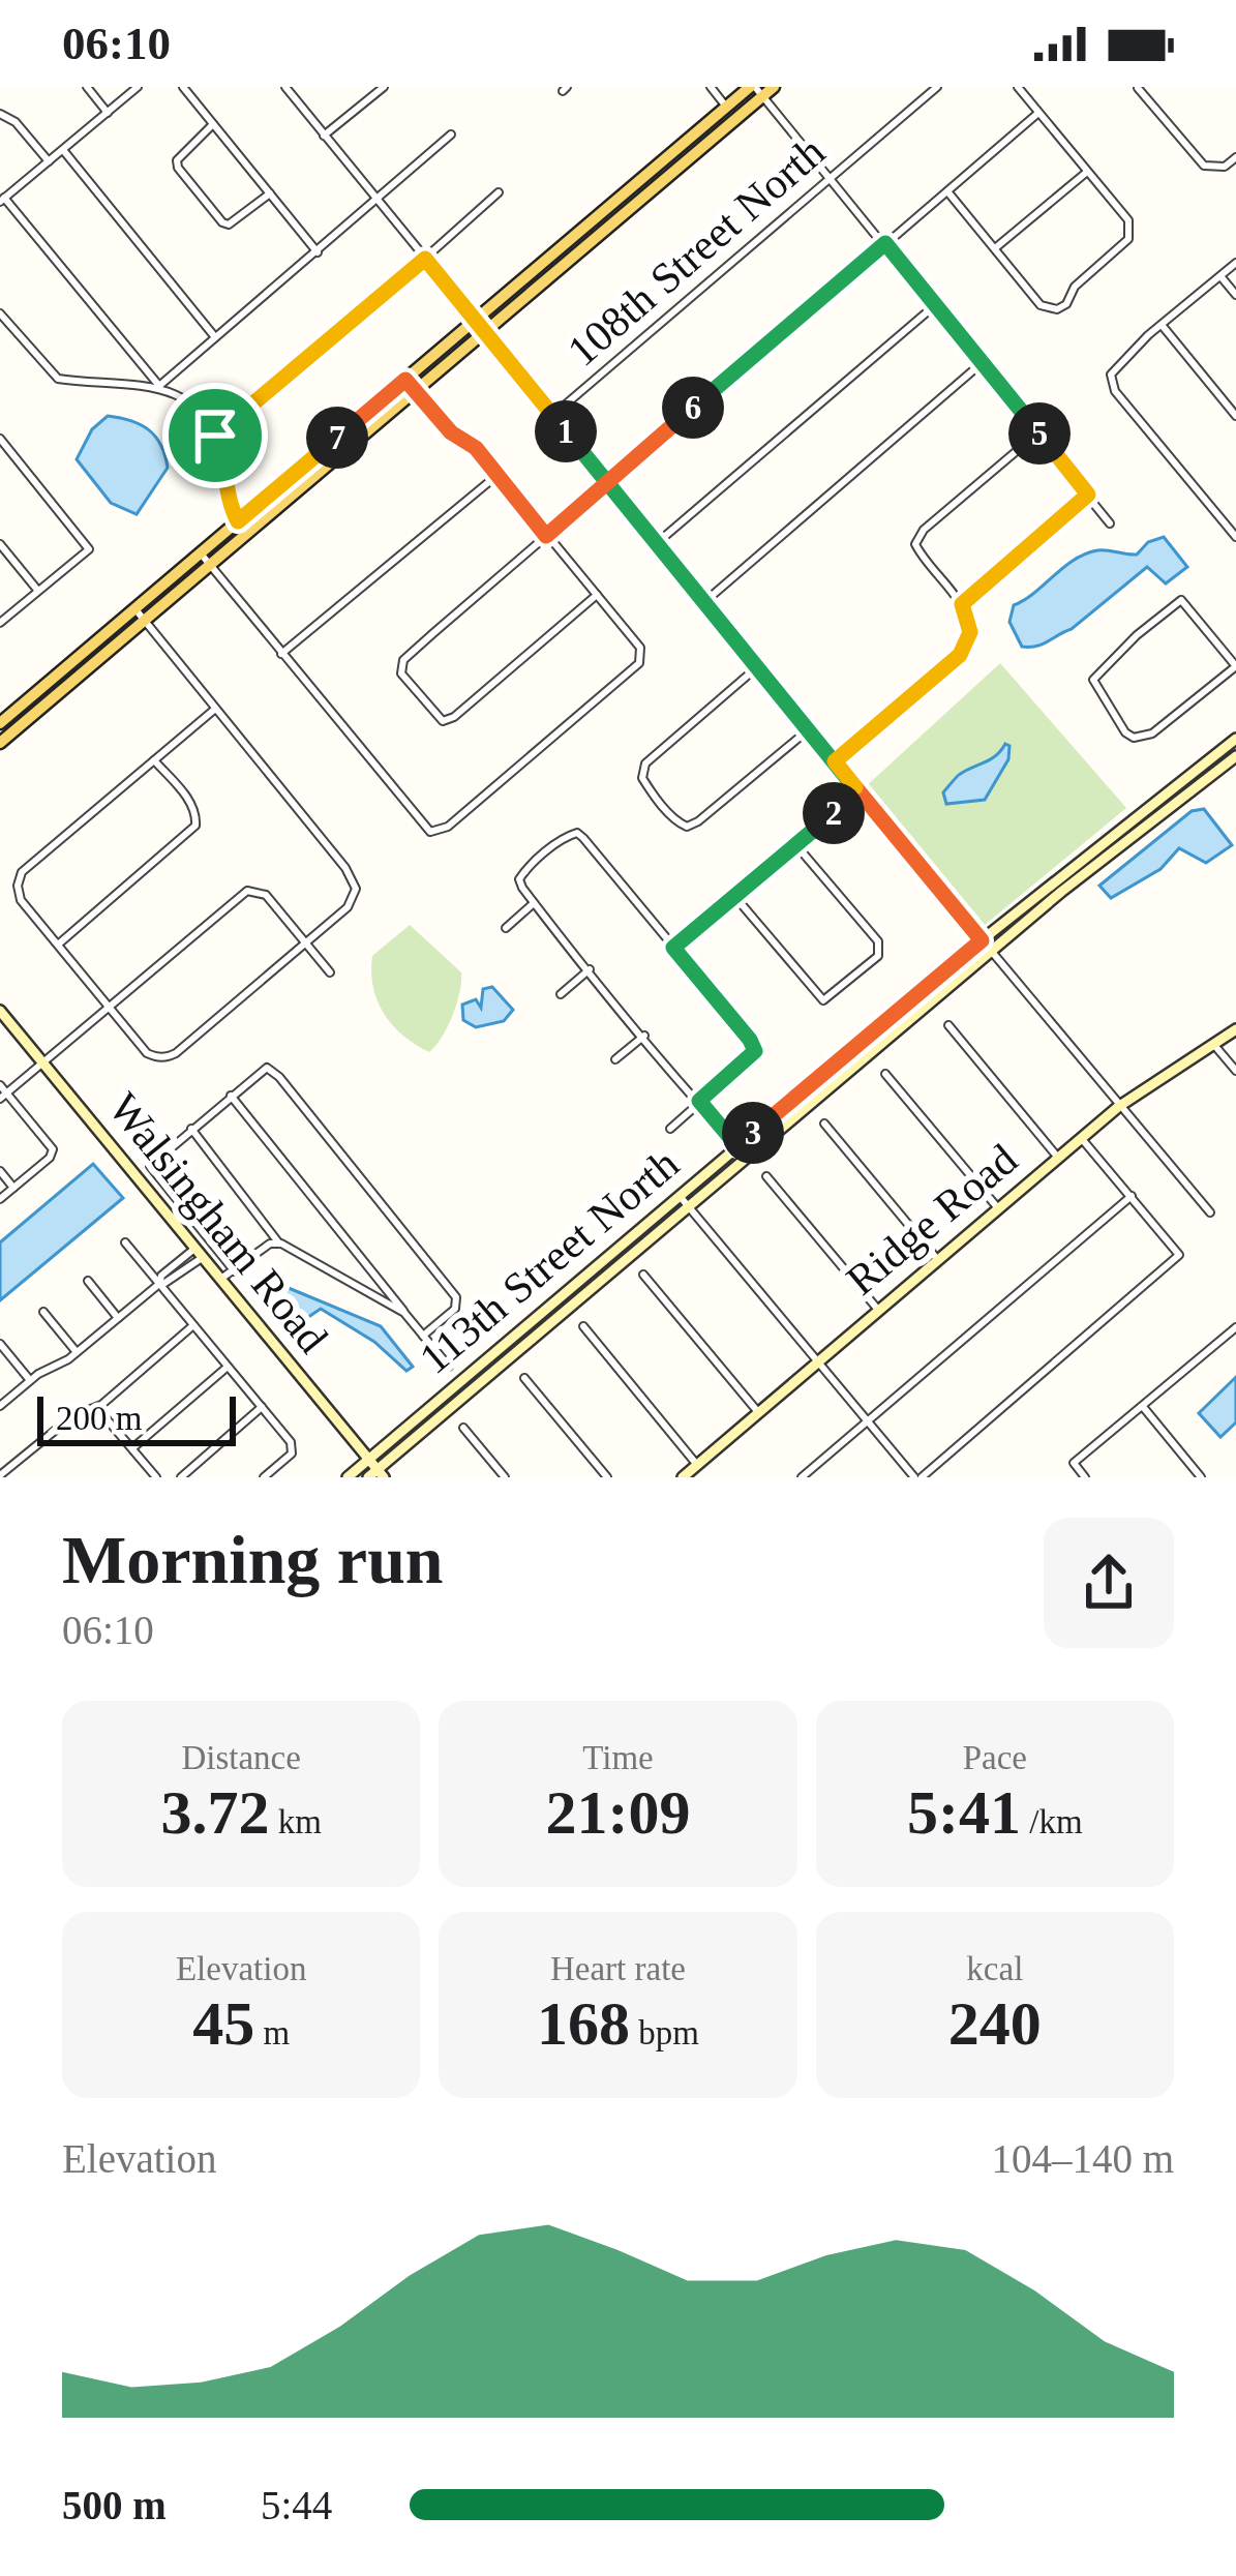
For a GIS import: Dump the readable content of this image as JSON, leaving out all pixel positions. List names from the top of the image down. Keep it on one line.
{"streets":{"main road":["Ridge Road","Walsingham Road","113th Street North"],"street":["108th Street North"]},"crossings":[["Walsingham Road","113th Street North"]],"scale_bar":"200 m","page":{"status":"06:10","pins":["6","1","5","7","2","3"],"scale":"200 m","heading":["Morning run","06:10"],"stats":[["Distance","3.72 km"],["Time","21:09"],["Pace","5:41 /km"],["Elevation","45 m"],["Heart rate","168 bpm"],["kcal","240"]],"chart":["Elevation","104–140 m"],"list":[{"name":"500 m","note":"5:44"}]}}
